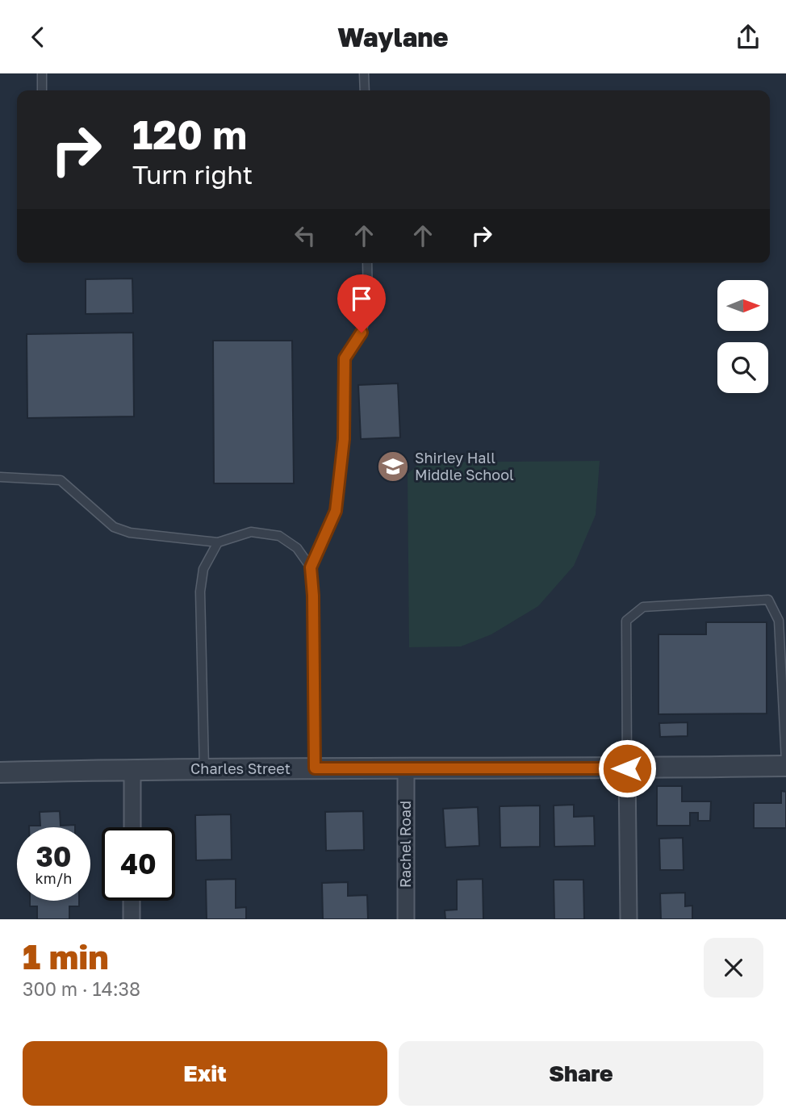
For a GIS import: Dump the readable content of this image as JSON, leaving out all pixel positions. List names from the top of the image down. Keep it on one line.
{"streets":{"street":["Charles Street","Rachel Road"]},"crossings":[["Charles Street","Rachel Road"]],"places":{"school or university":["Shirley Hall Middle School"]},"north":"right","page":{"header":"Waylane","turn":["120 m","Turn right"],"speed":"30 km/h","limit":"40","heading":["1 min","300 m · 14:38"],"buttons":["Exit","Share"]}}
